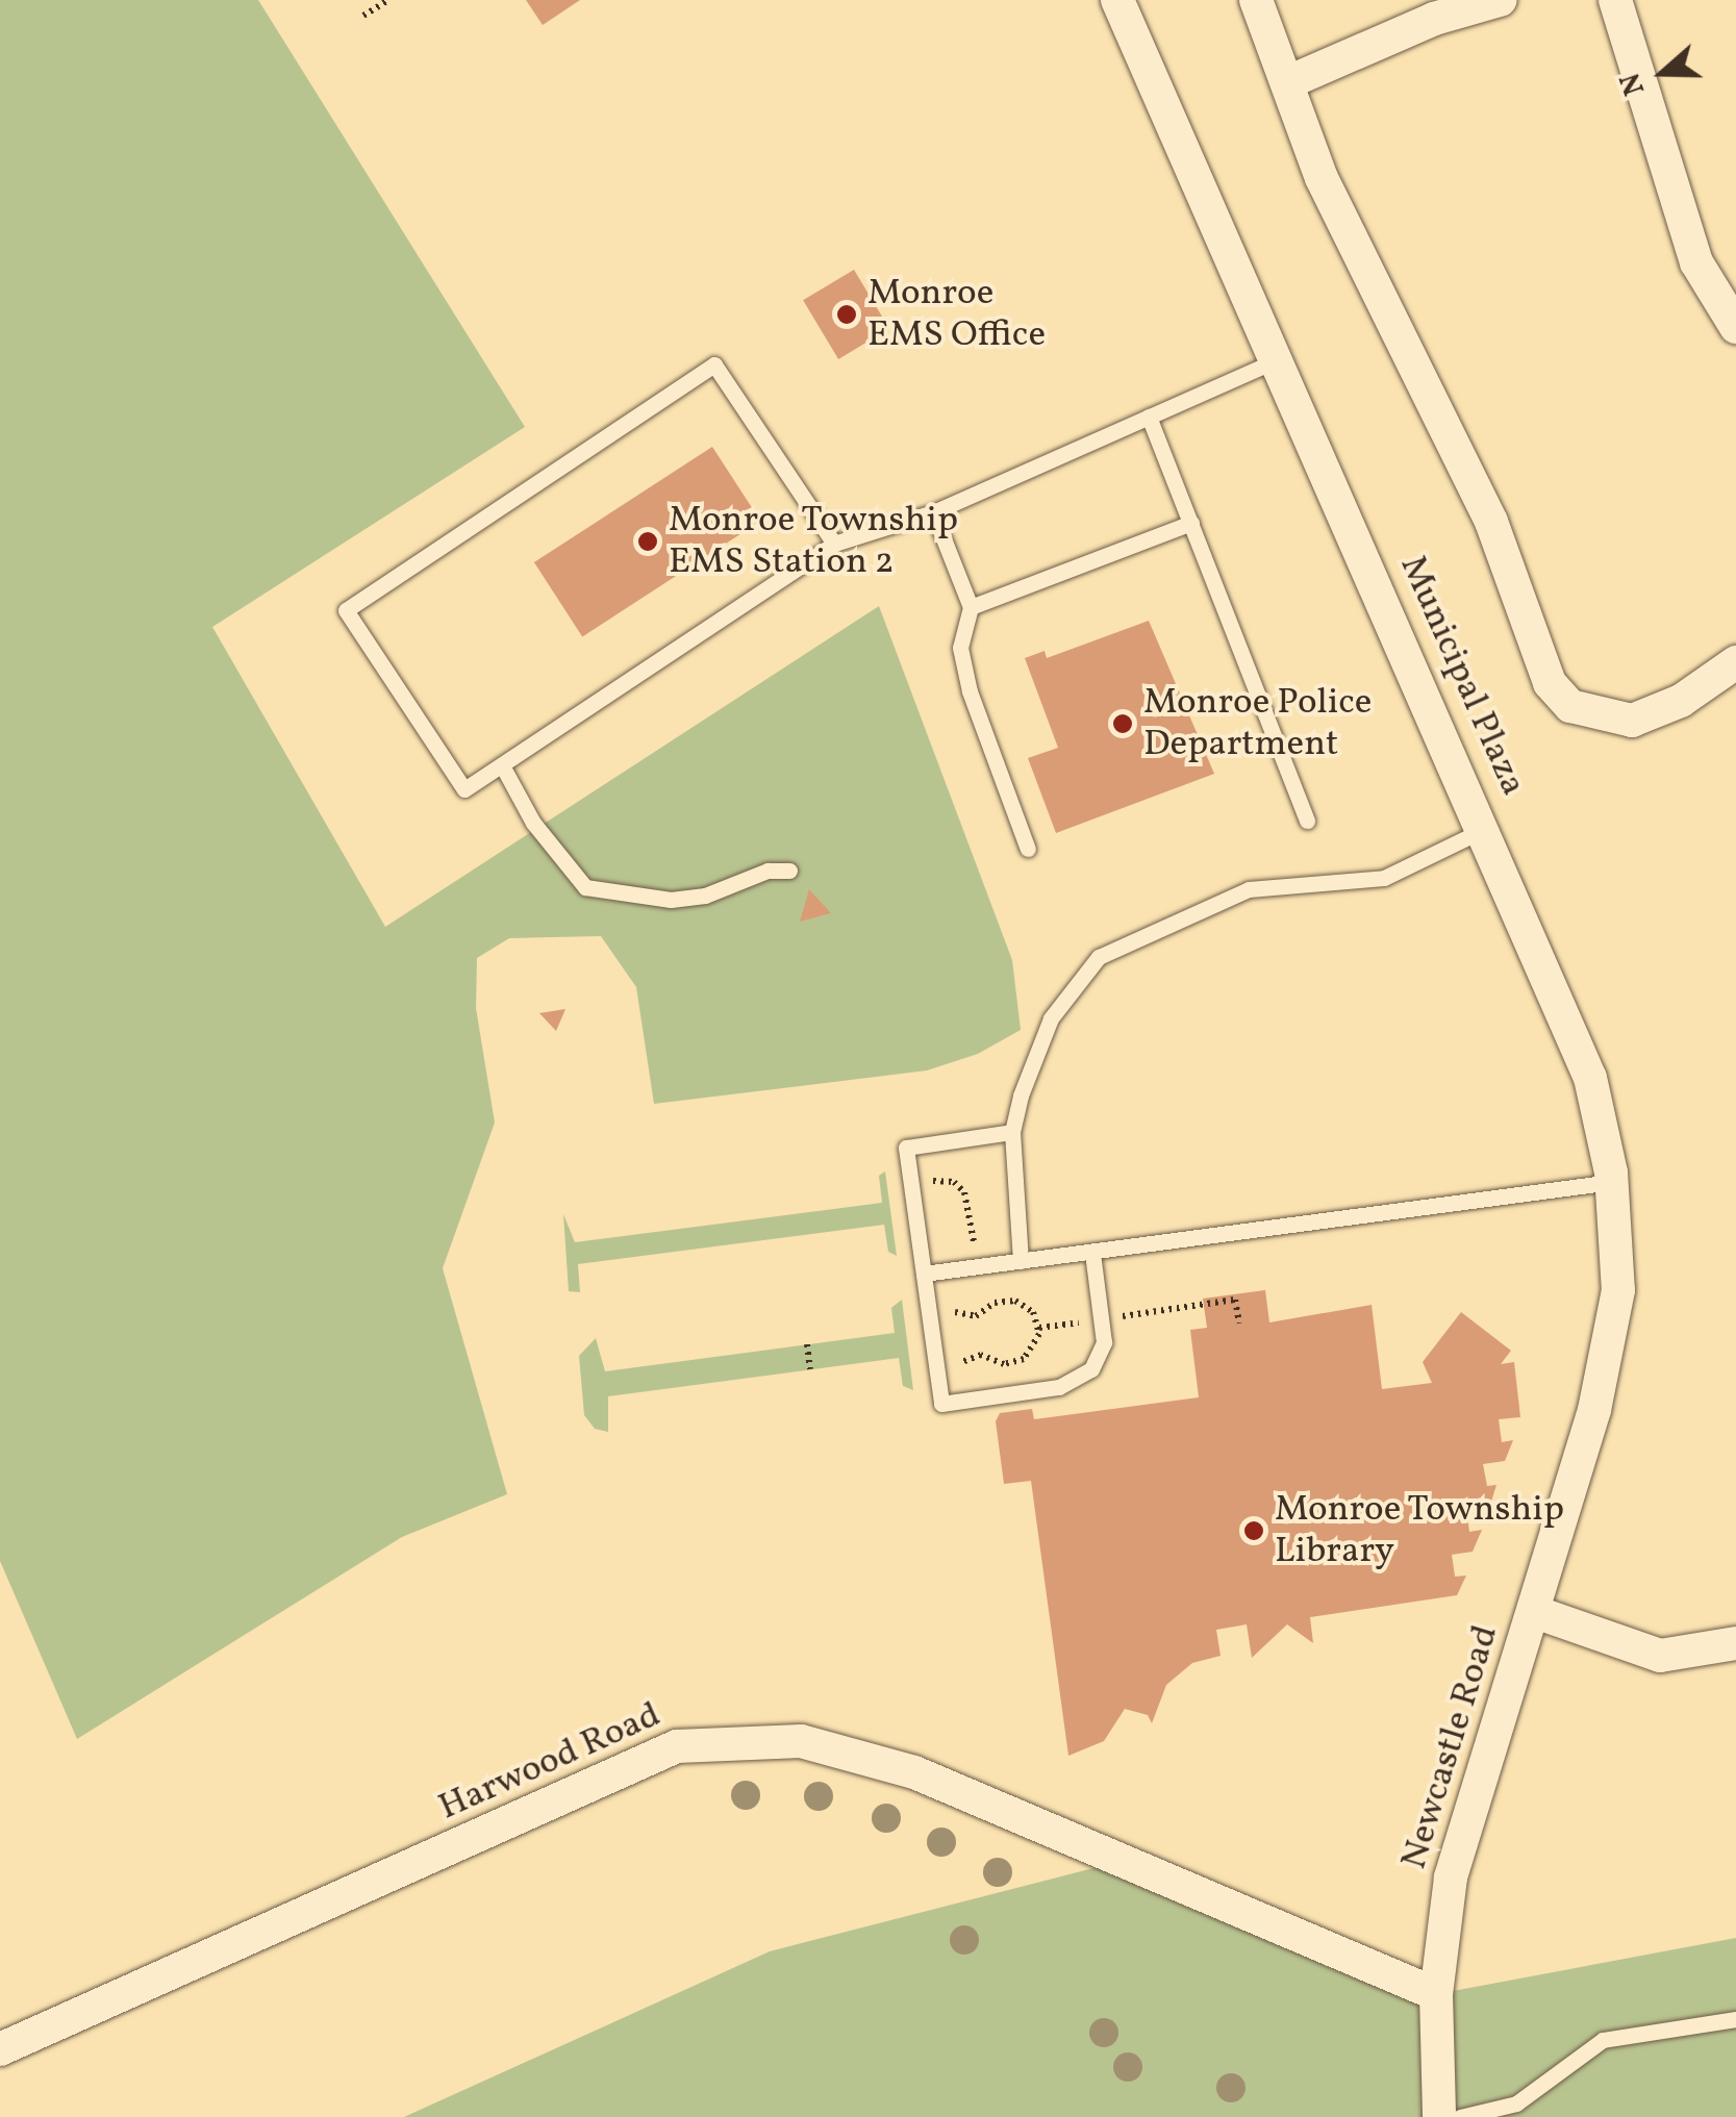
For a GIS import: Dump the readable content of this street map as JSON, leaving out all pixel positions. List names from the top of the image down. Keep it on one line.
{"streets":{"street":["Municipal Plaza","Newcastle Road","Harwood Road"]},"crossings":[["Municipal Plaza","Newcastle Road"],["Newcastle Road","Harwood Road"]],"places":["Monroe EMS Office","Monroe Township EMS Station 2","Monroe Police Department","Monroe Township Library"],"north":"left"}
